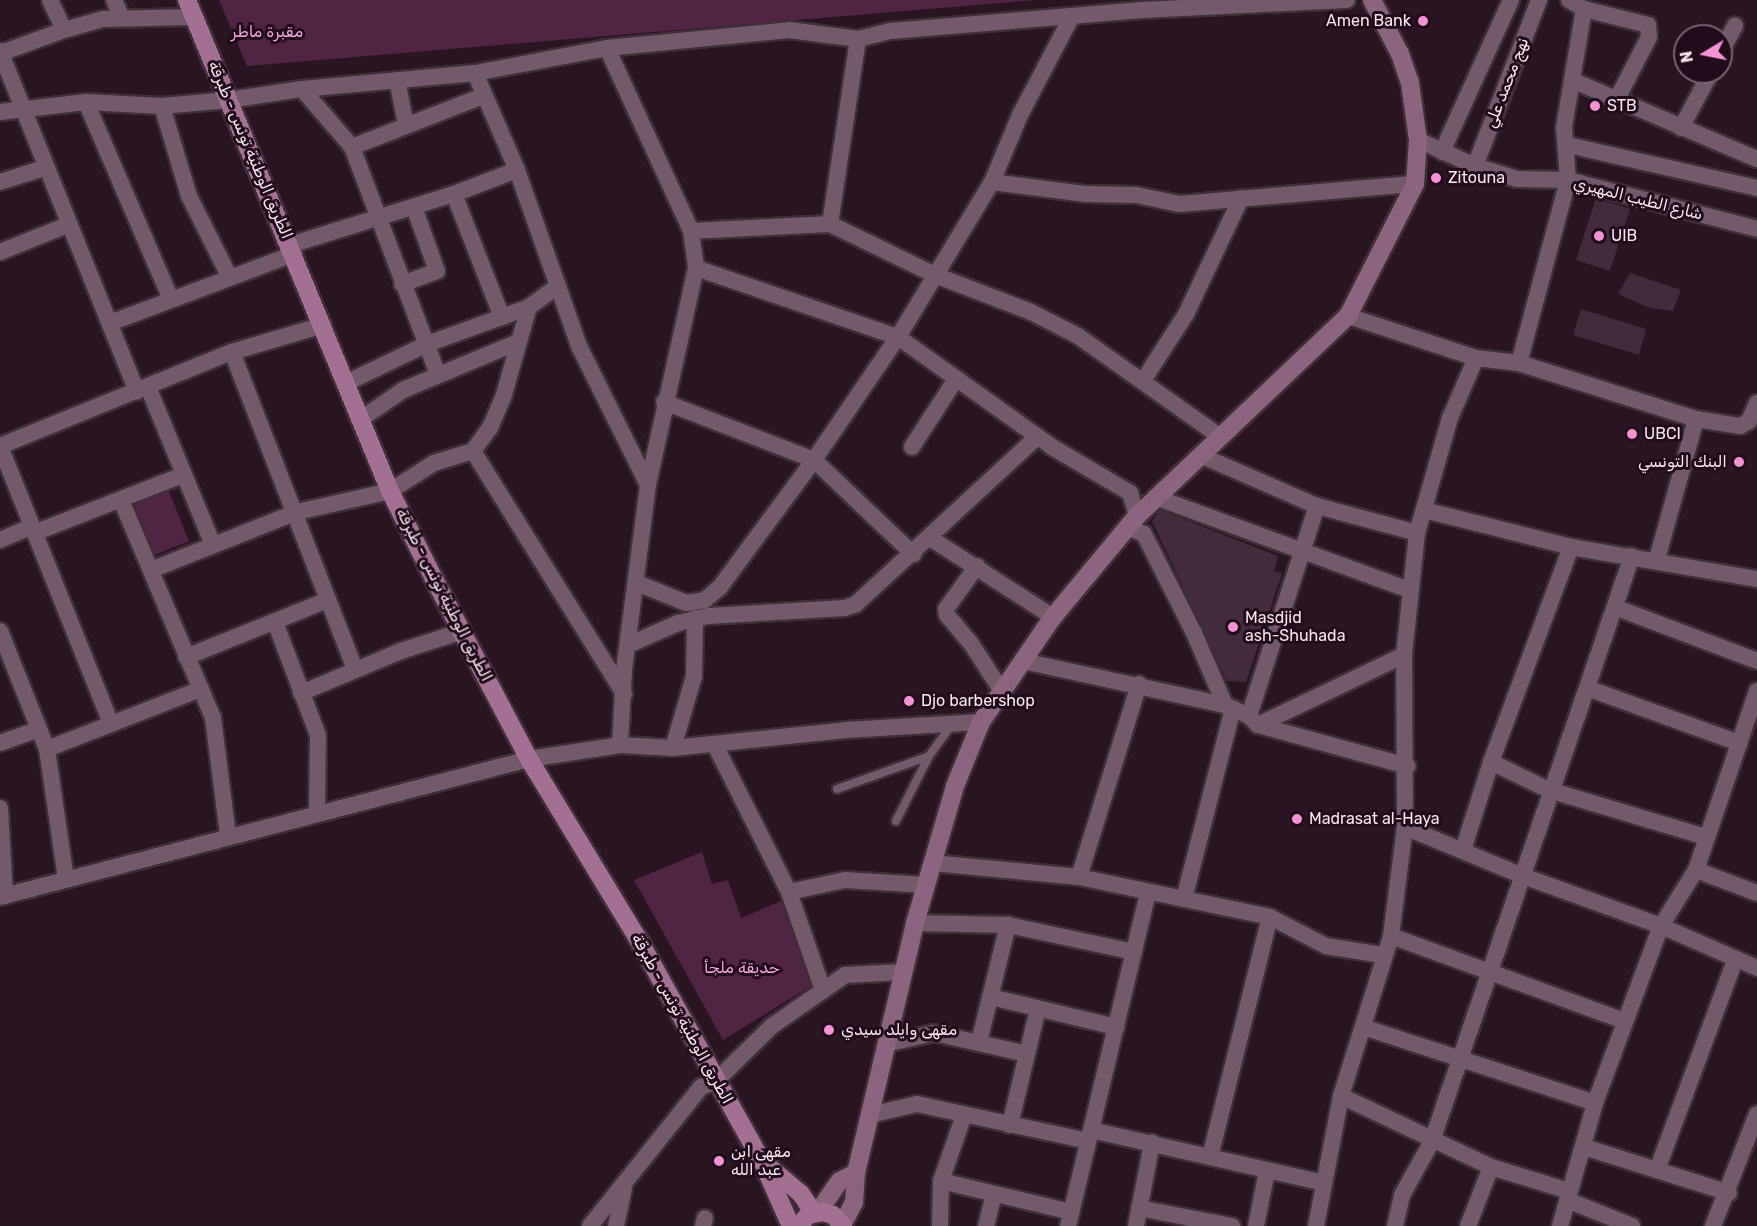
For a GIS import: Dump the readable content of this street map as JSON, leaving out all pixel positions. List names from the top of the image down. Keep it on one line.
{"streets":{"main road":["الطريق الوطنية تونس - طبرقة"],"street":["نهج محمد علي","شارع الطيب المهيري"]},"crossings":[["نهج محمد علي","شارع الطيب المهيري"]],"parks":["مقبرة ماطر","حديقة ملجأ"],"places":["Amen Bank","STB","Zitouna","UIB","UBCI","البنك التونسي","Masdjid ash-Shuhada","Djo barbershop","Madrasat al-Haya","مقهى وايلد سيدي","مقهى ابن عبد الله"],"north":"left"}
